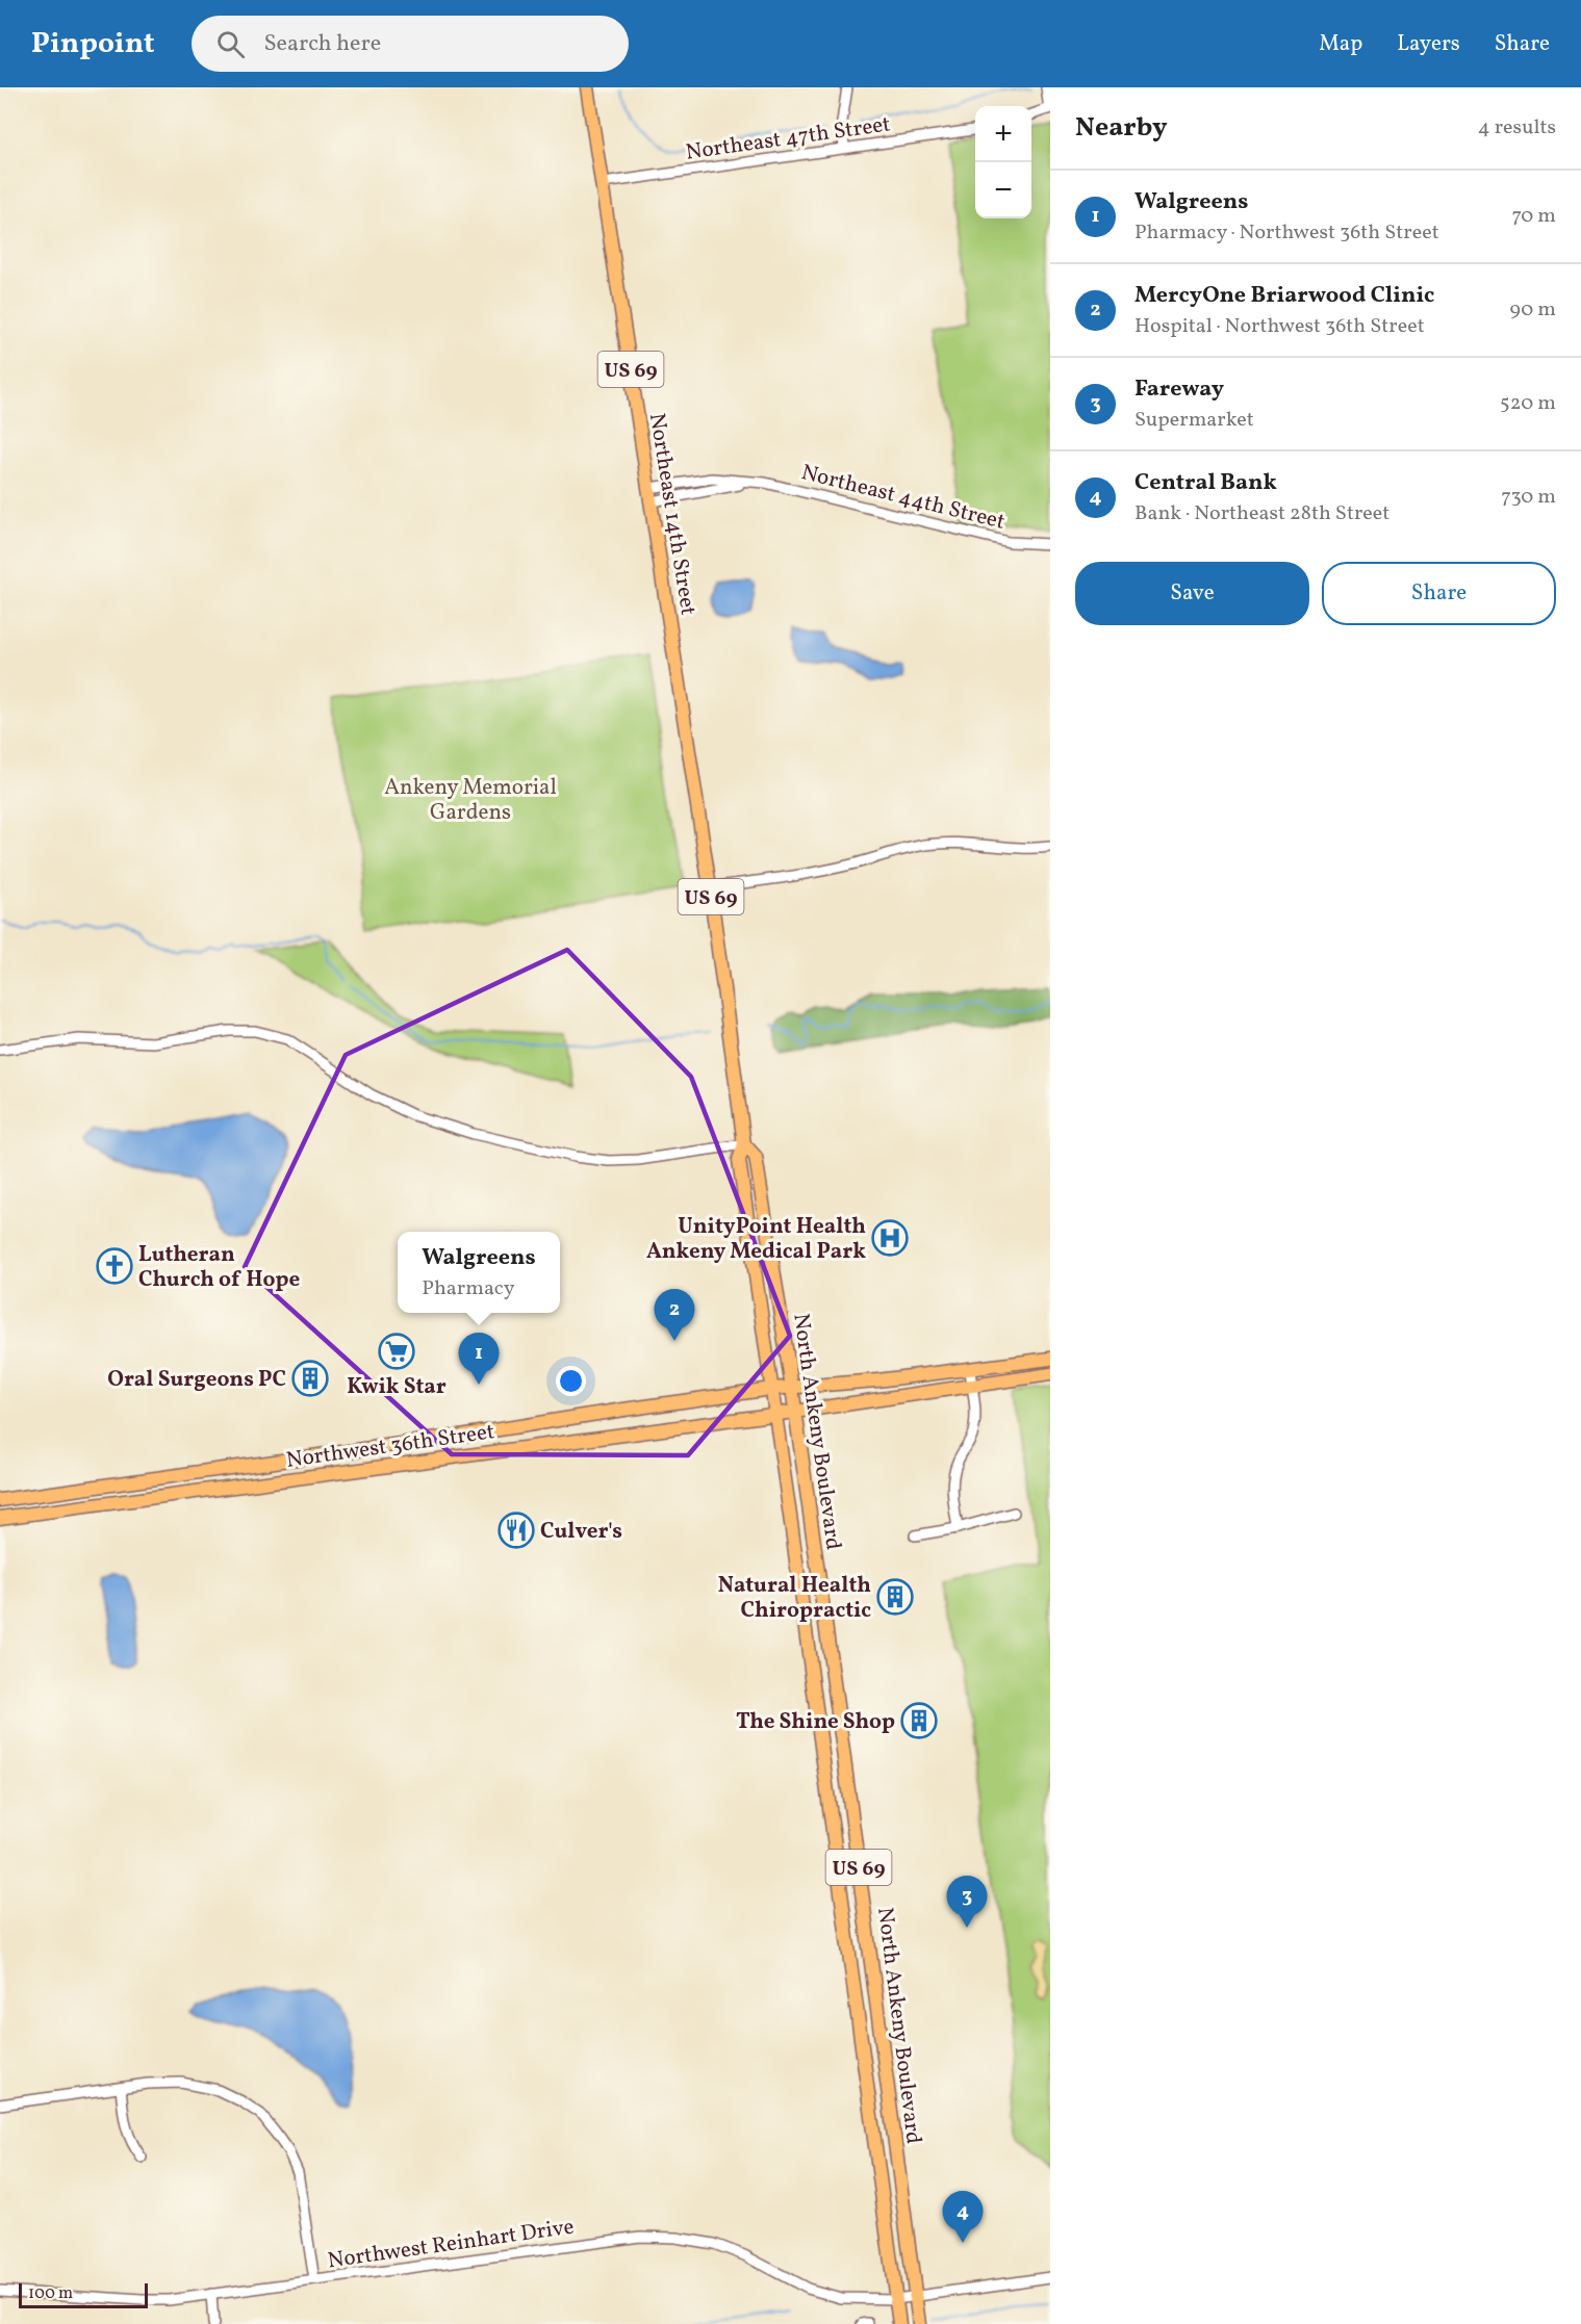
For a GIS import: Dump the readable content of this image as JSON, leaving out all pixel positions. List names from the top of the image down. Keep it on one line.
{"streets":{"main road":["US 69","Northeast 14th Street","North Ankeny Boulevard","Northwest 36th Street"],"street":["Northeast 47th Street","Northeast 44th Street","Northwest Reinhart Drive"]},"crossings":[["Northeast 47th Street","Northeast 14th Street"],["Northeast 44th Street","Northeast 14th Street"],["Northeast 14th Street","North Ankeny Boulevard"],["North Ankeny Boulevard","Northwest 36th Street"],["North Ankeny Boulevard","Northwest Reinhart Drive"]],"parks":["Ankeny Memorial Gardens"],"places":{"hospital":["UnityPoint Health Ankeny Medical Park"],"church":["Lutheran Church of Hope"],"supermarket":["Kwik Star"],"building":["Oral Surgeons PC","Natural Health Chiropractic","The Shine Shop"],"restaurant":["Culver's"]},"scale_bar":"100 m","page":{"header":"Pinpoint","search":"Search here","nav":["Map","Layers","Share"],"heading":["Nearby","4 results"],"map_buttons":["+","−"],"list":[{"mark":"1","name":"Walgreens","note":"Pharmacy · Northwest 36th Street","value":"70 m"},{"mark":"2","name":"MercyOne Briarwood Clinic","note":"Hospital · Northwest 36th Street","value":"90 m"},{"mark":"3","name":"Fareway","note":"Supermarket","value":"520 m"},{"mark":"4","name":"Central Bank","note":"Bank · Northeast 28th Street","value":"730 m"}],"buttons":["Save","Share"],"popup":["Walgreens","Pharmacy"],"pins":["2","1","3","4"],"scale":"100 m"}}
